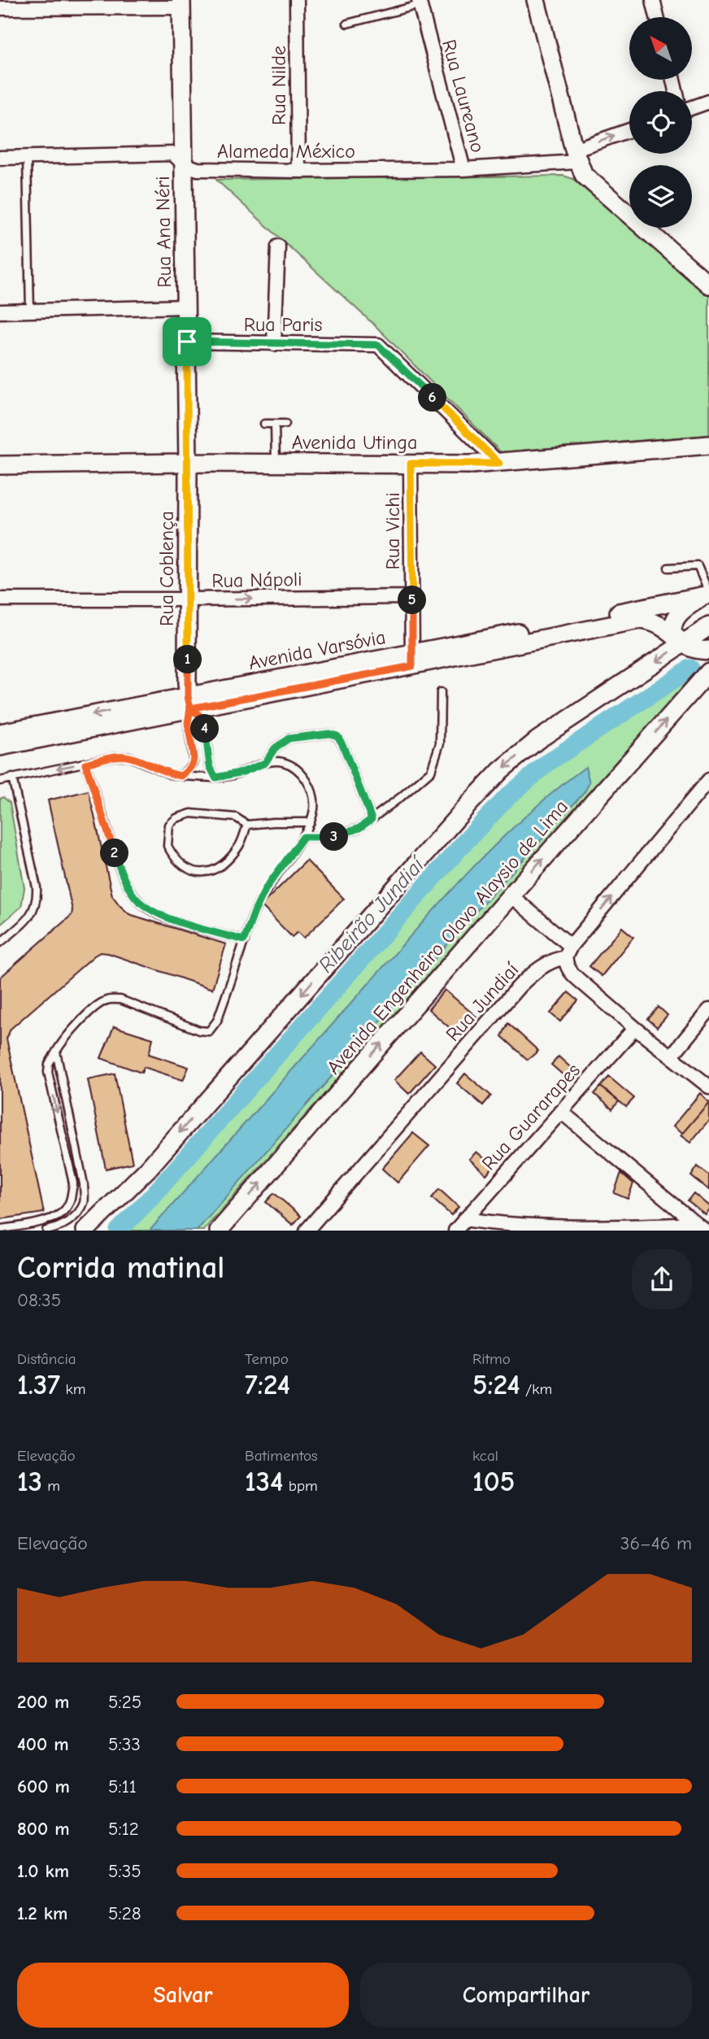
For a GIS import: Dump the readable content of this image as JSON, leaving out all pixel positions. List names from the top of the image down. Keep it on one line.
{"streets":{"main road":["Rua Ana Néri","Avenida Utinga","Rua Coblença","Avenida Varsóvia","Avenida Engenheiro Olavo Alaysio de Lima"],"street":["Rua Nilde","Rua Laureano","Alameda México","Rua Paris","Rua Vichi","Rua Nápoli","Rua Jundiaí","Rua Guararapes"]},"crossings":[["Rua Nilde","Alameda México"],["Rua Laureano","Alameda México"],["Alameda México","Rua Ana Néri"],["Rua Ana Néri","Rua Paris"],["Rua Ana Néri","Avenida Utinga"],["Rua Ana Néri","Rua Coblença"],["Rua Paris","Avenida Utinga"],["Avenida Utinga","Rua Vichi"],["Avenida Utinga","Rua Coblença"],["Rua Vichi","Rua Nápoli"],["Rua Vichi","Avenida Varsóvia"],["Rua Coblença","Rua Nápoli"],["Rua Coblença","Avenida Varsóvia"]],"one_way":["Rua Nápoli","Rua Jundiaí"],"water":["Ribeirão Jundiaí"],"north":"top left","page":{"pins":["6","5","1","4","3","2"],"heading":["Corrida matinal","08:35"],"stats":[["Distância","1.37 km"],["Tempo","7:24"],["Ritmo","5:24 /km"],["Elevação","13 m"],["Batimentos","134 bpm"],["kcal","105"]],"chart":["Elevação","36–46 m"],"list":[{"name":"200 m","note":"5:25"},{"name":"400 m","note":"5:33"},{"name":"600 m","note":"5:11"},{"name":"800 m","note":"5:12"},{"name":"1.0 km","note":"5:35"},{"name":"1.2 km","note":"5:28"}],"buttons":["Salvar","Compartilhar"]}}
